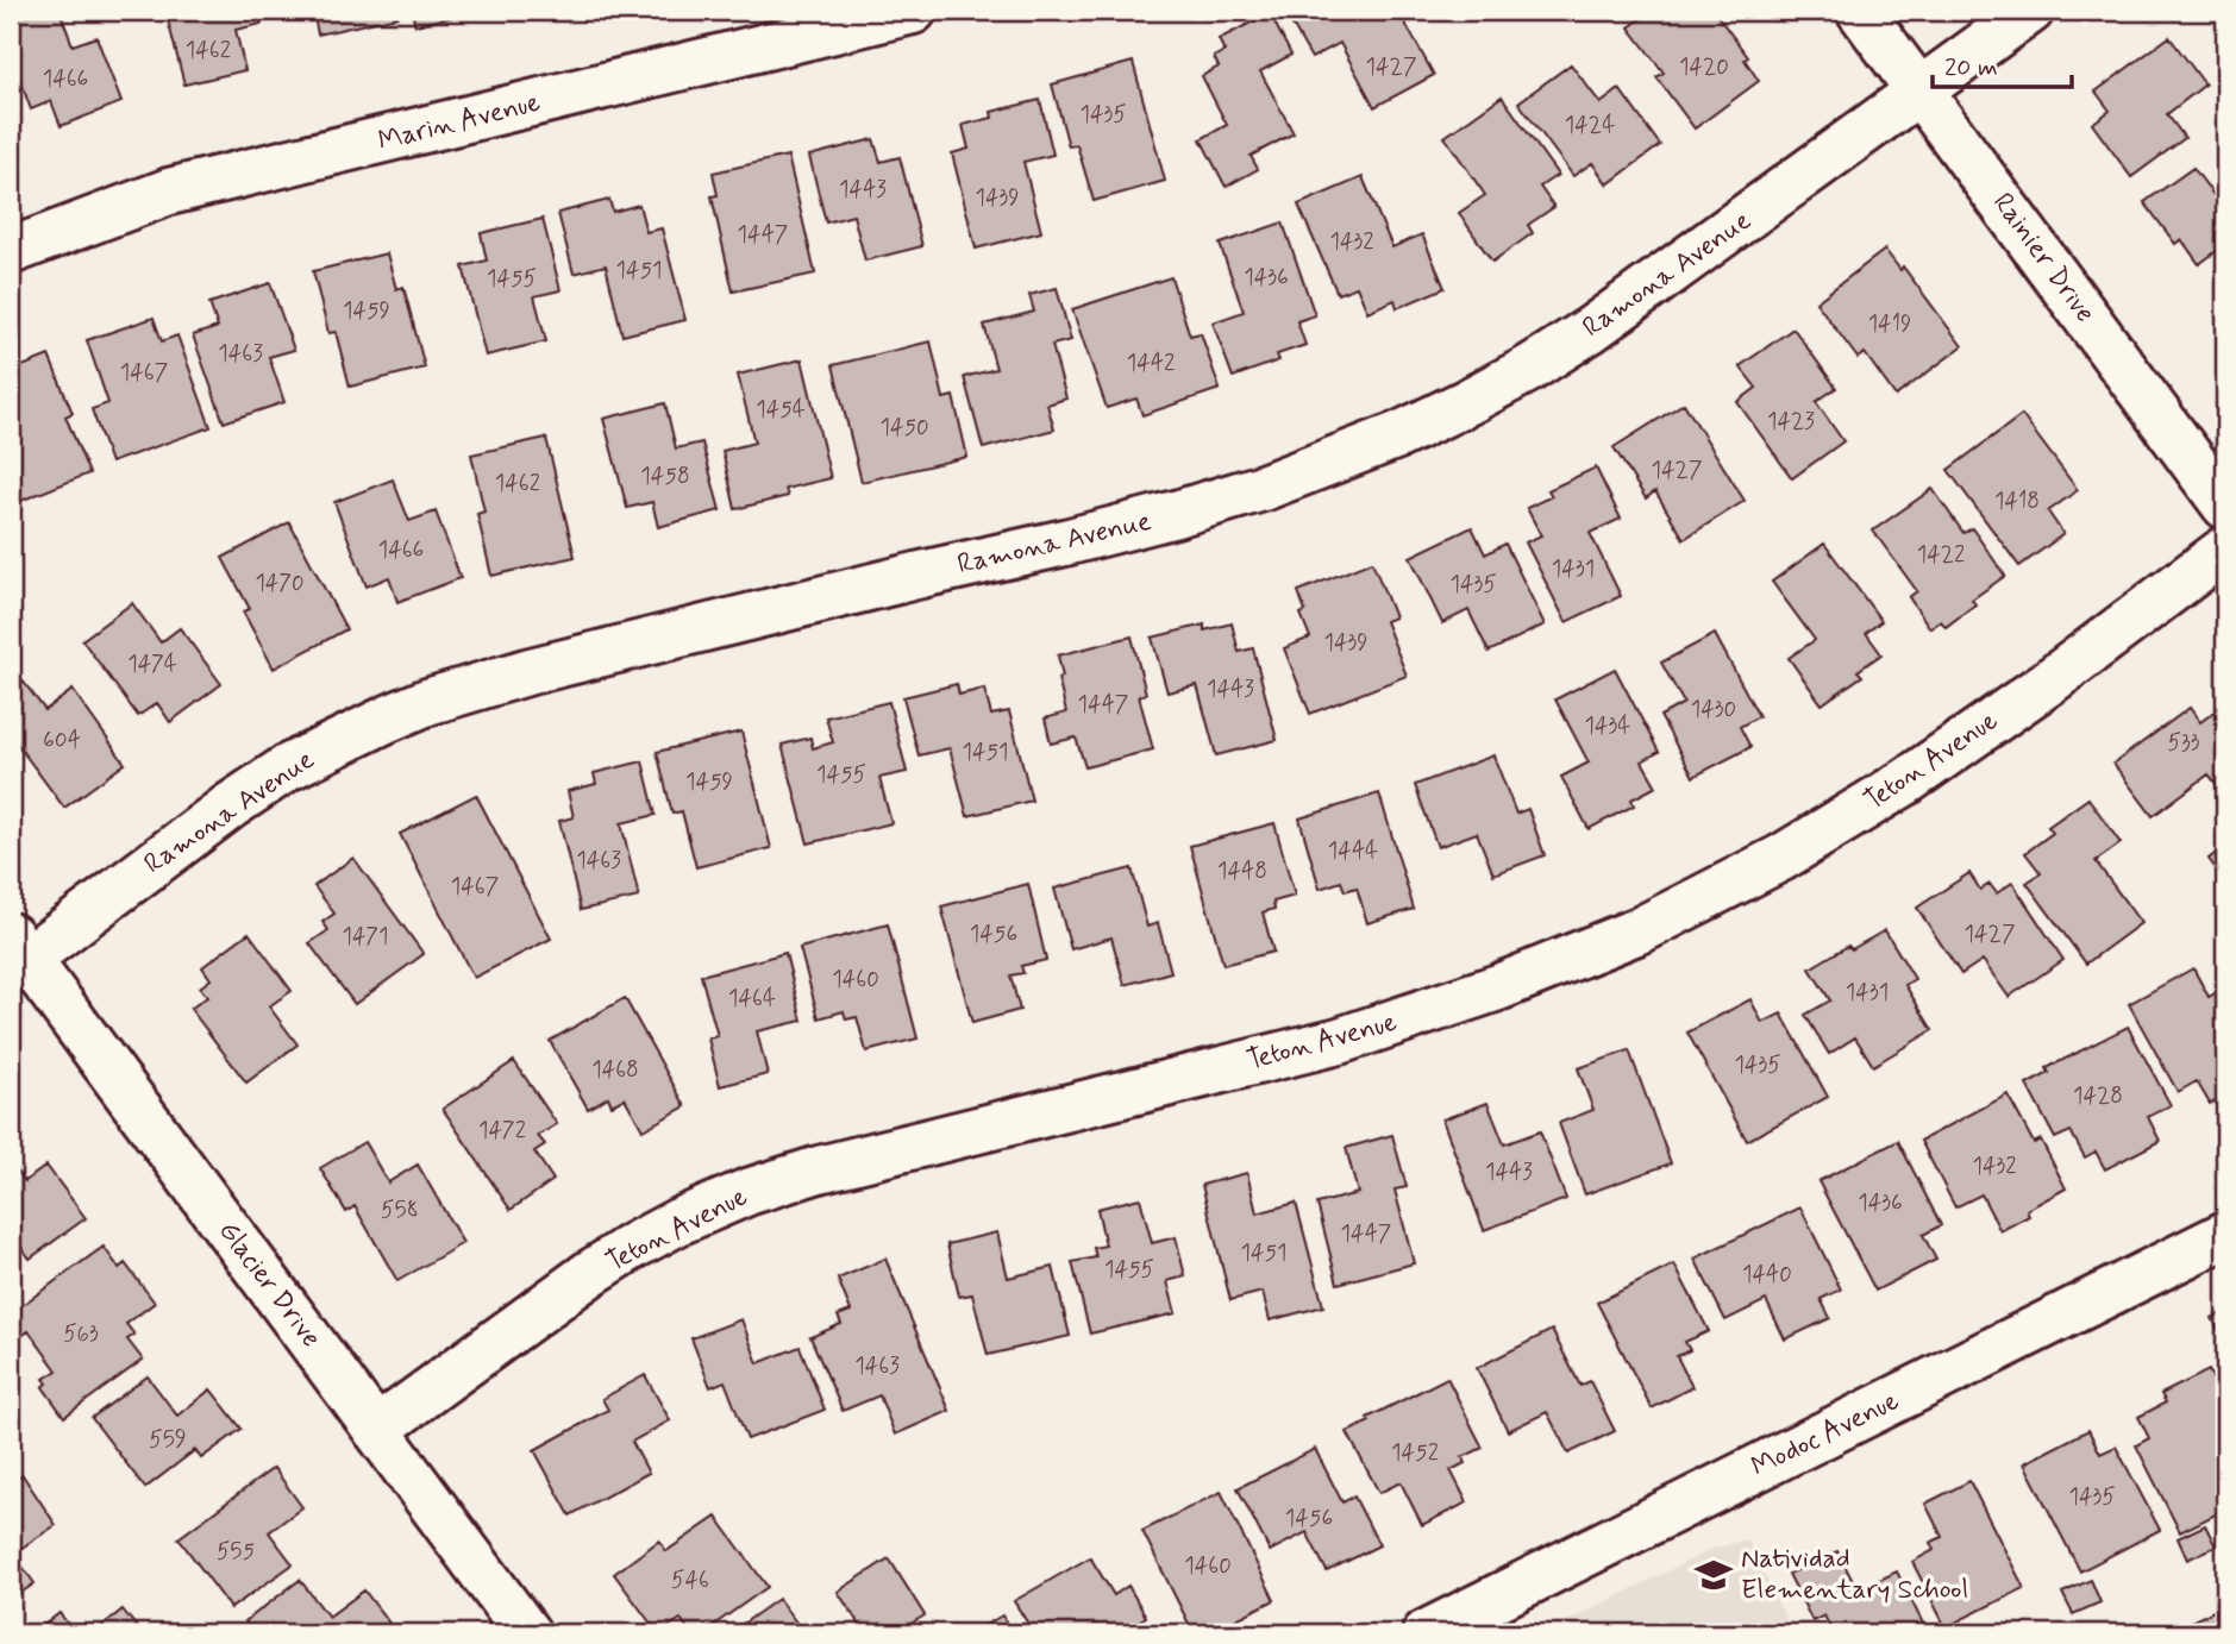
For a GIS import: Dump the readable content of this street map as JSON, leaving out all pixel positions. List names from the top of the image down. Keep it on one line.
{"streets":{"street":["Marin Avenue","Rainier Drive","Ramona Avenue","Teton Avenue","Glacier Drive","Modoc Avenue"]},"crossings":[["Rainier Drive","Ramona Avenue"],["Ramona Avenue","Glacier Drive"],["Teton Avenue","Glacier Drive"]],"places":{"school or university":["Natividad Elementary School"]},"house_numbers":["1462","1427","1420","1466","1435","1424","1443","1439","1447","1432","1451","1436","1455","1459","1419","1463","1442","1467","1454","1423","1450","1427","1458","1462","1418","1466","1422","1431","1470","1435","1439","1474","1443","1447","1430","1434","604","533","1451","1455","1459","1444","1463","1448","1467","1456","1427","1471","1460","1431","1464","1435","1468","1428","1472","1432","1443","1436","558","1447","1451","1455","1440","563","1463","559","1452","1435","1456","555","1460","546"],"scale_bar":"20 m"}
